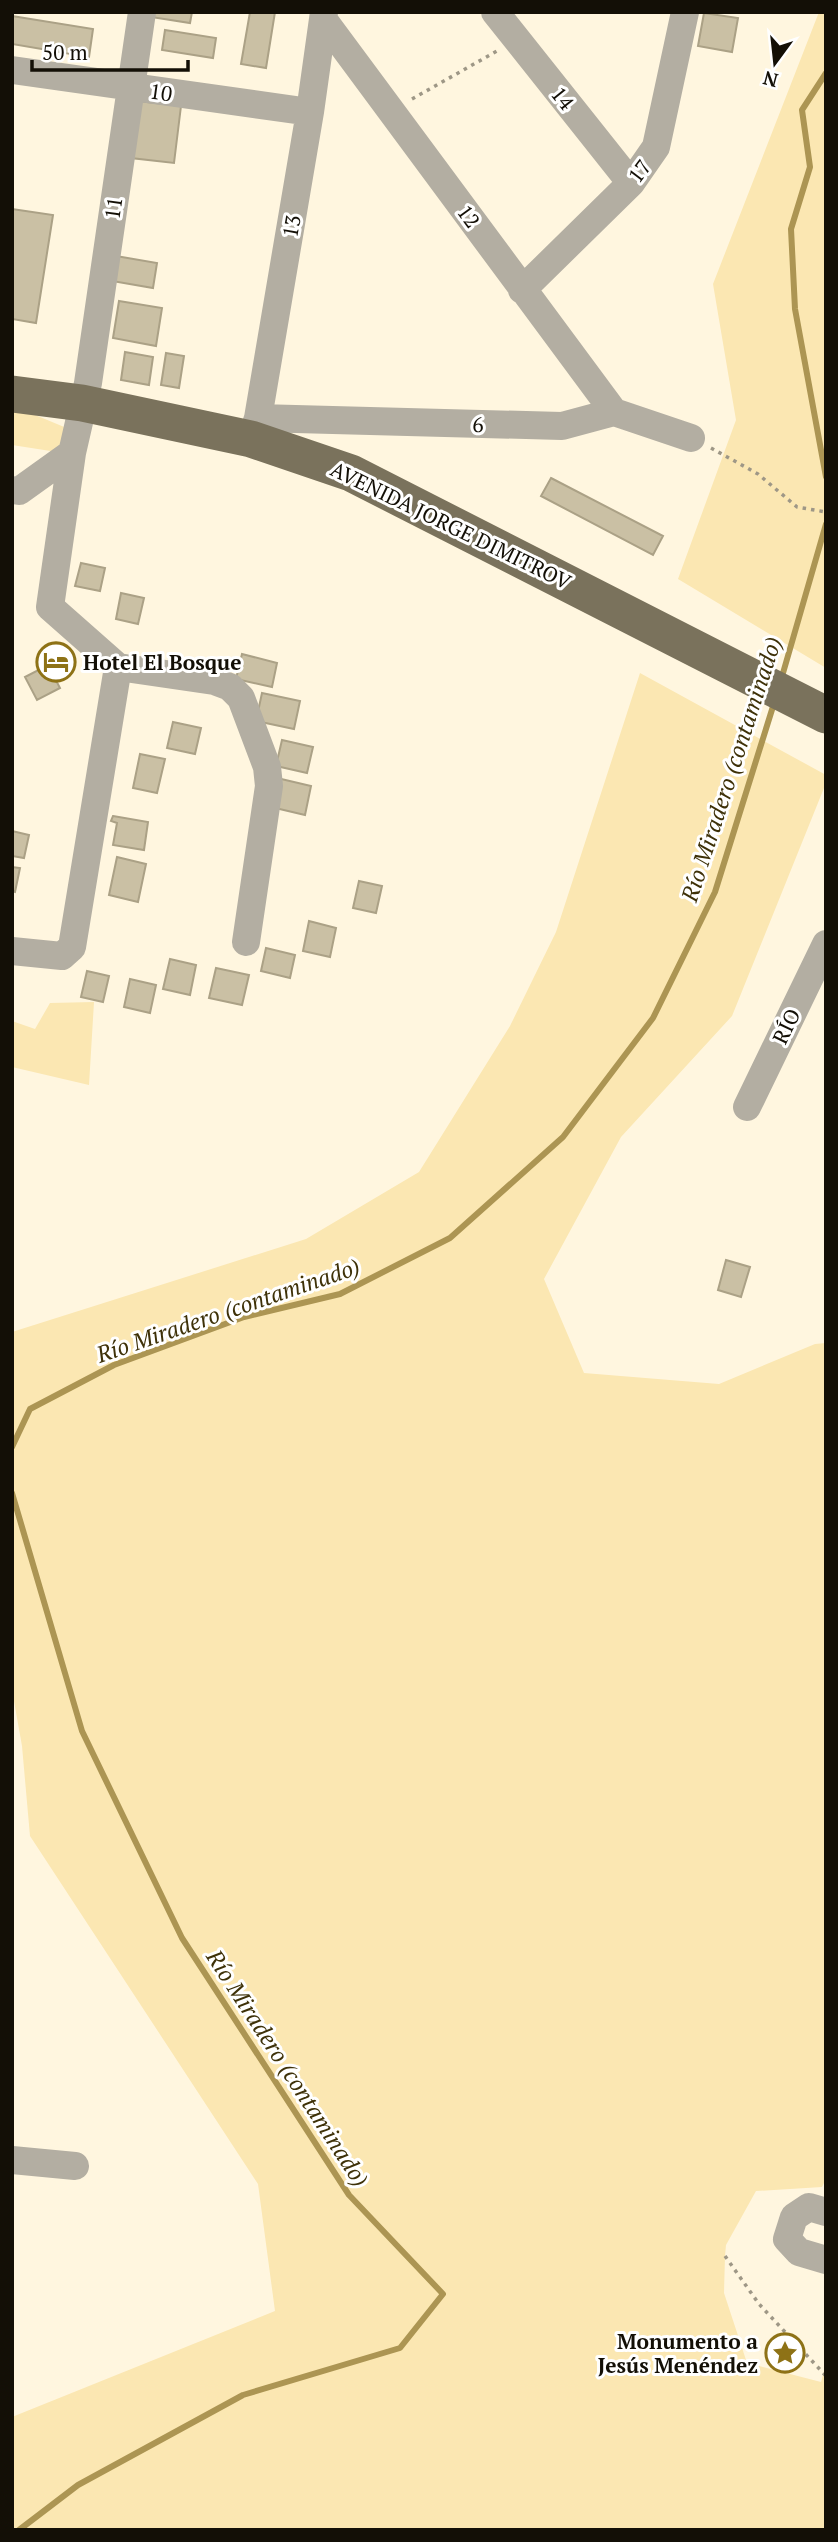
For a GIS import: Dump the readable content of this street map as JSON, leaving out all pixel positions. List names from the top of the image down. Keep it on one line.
{"streets":{"main road":["AVENIDA JORGE DIMITROV"],"street":["10","14","17","11","12","13","6","RÍO"]},"crossings":[["10","11"],["10","13"],["14","17"],["17","12"],["11","AVENIDA JORGE DIMITROV"],["12","13"],["12","6"],["13","6"],["13","AVENIDA JORGE DIMITROV"],["6","AVENIDA JORGE DIMITROV"]],"water":["Río Miradero (contaminado)"],"places":{"hotel":["Hotel El Bosque"],"place":["Monumento a Jesús Menéndez"]},"scale_bar":"50 m","north":"bottom"}
